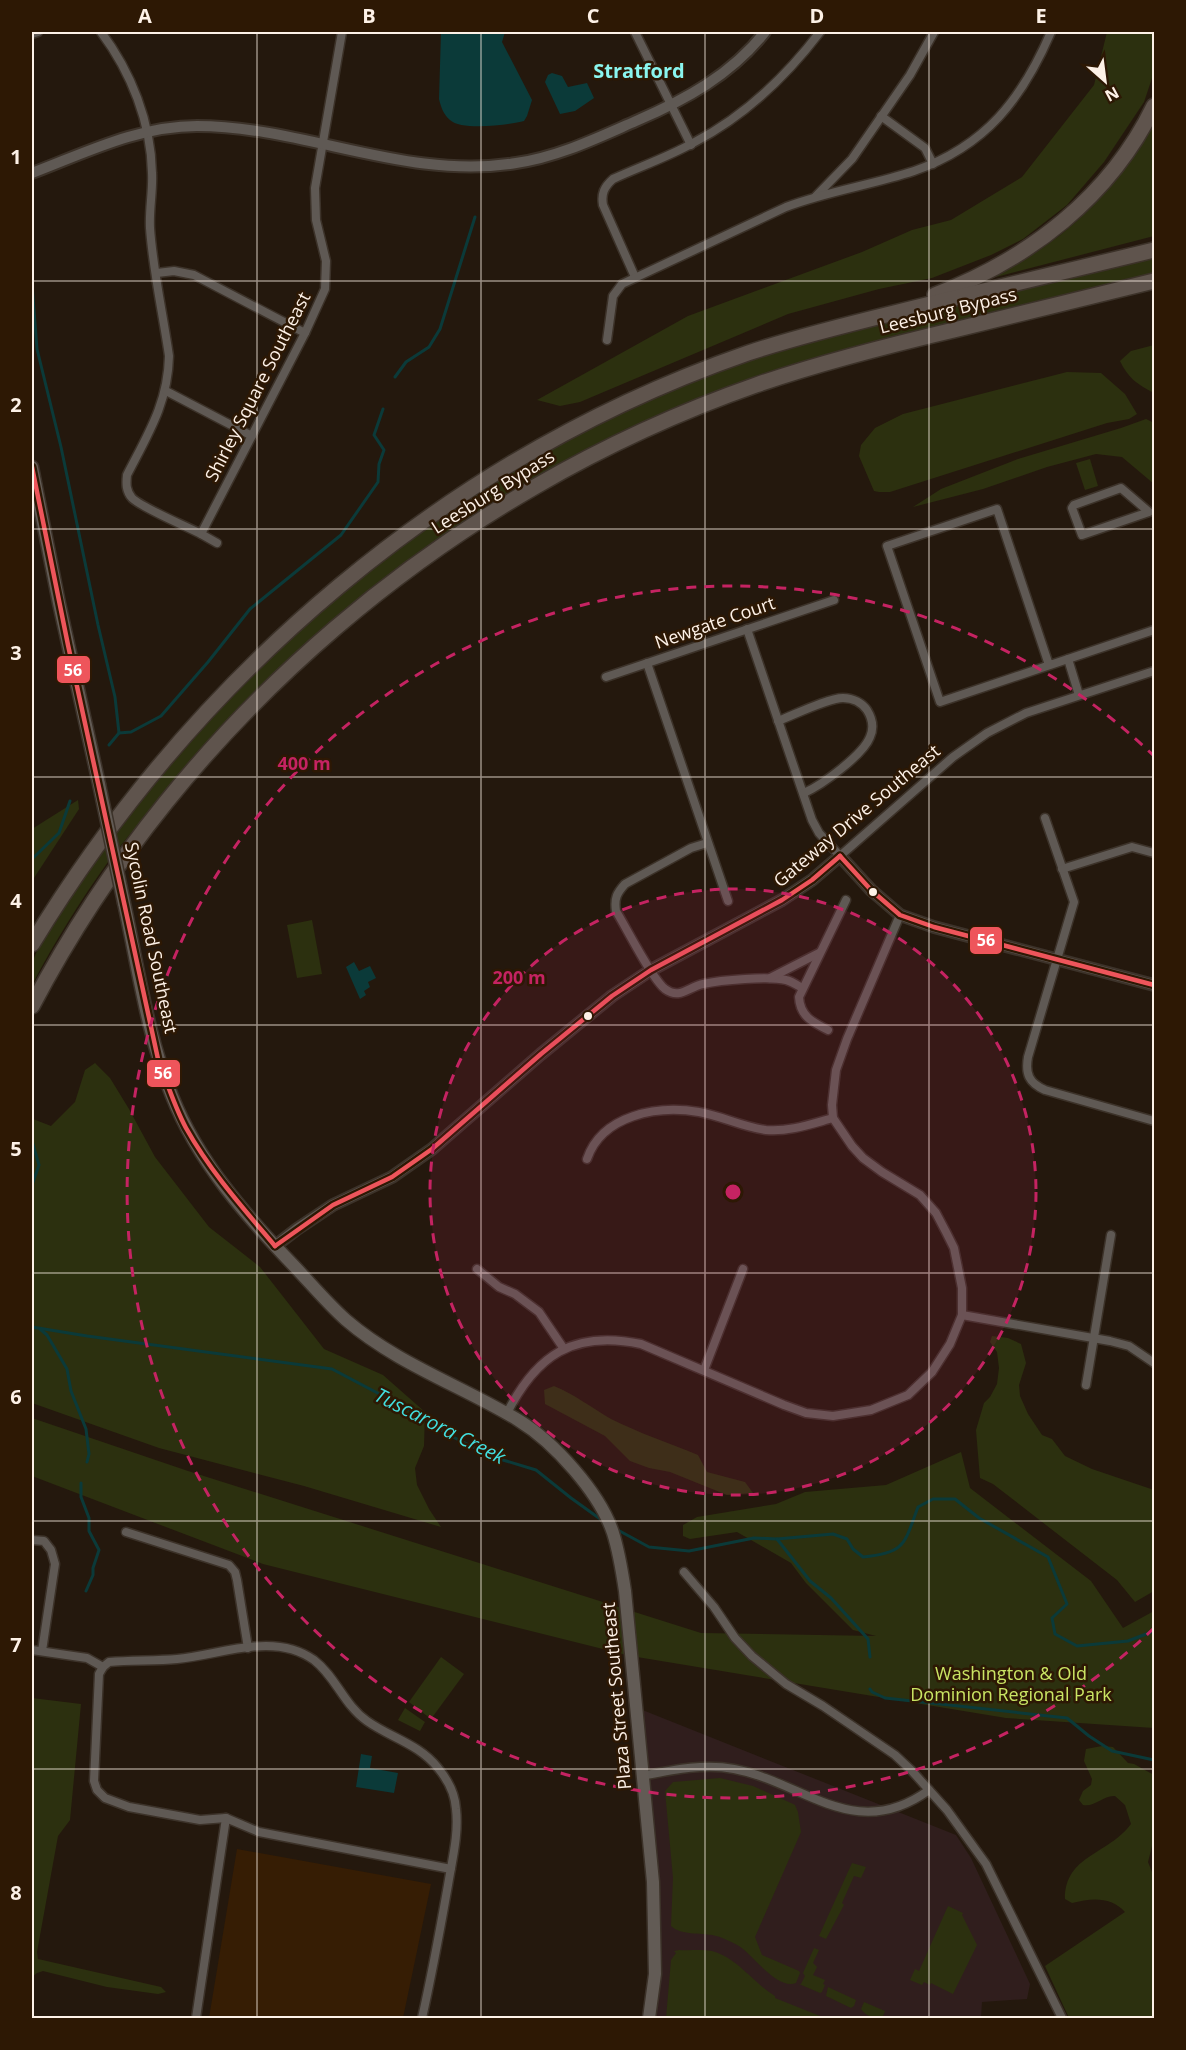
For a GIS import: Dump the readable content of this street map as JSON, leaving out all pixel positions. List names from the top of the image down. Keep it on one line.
{"streets":{"highway":["Leesburg Bypass"],"main road":["Sycolin Road Southeast","Plaza Street Southeast"],"street":["Shirley Square Southeast","Newgate Court","Gateway Drive Southeast"]},"crossings":[["Gateway Drive Southeast","Sycolin Road Southeast"],["Sycolin Road Southeast","Plaza Street Southeast"]],"districts":["Stratford"],"water":["Tuscarora Creek"],"parks":["Washington & Old Dominion Regional Park"],"lines":["transit line 56"],"north":"bottom right","grid":{"columns":["A","B","C","D","E"],"rows":["1","2","3","4","5","6","7","8"]},"rings":["400 m","200 m"]}
